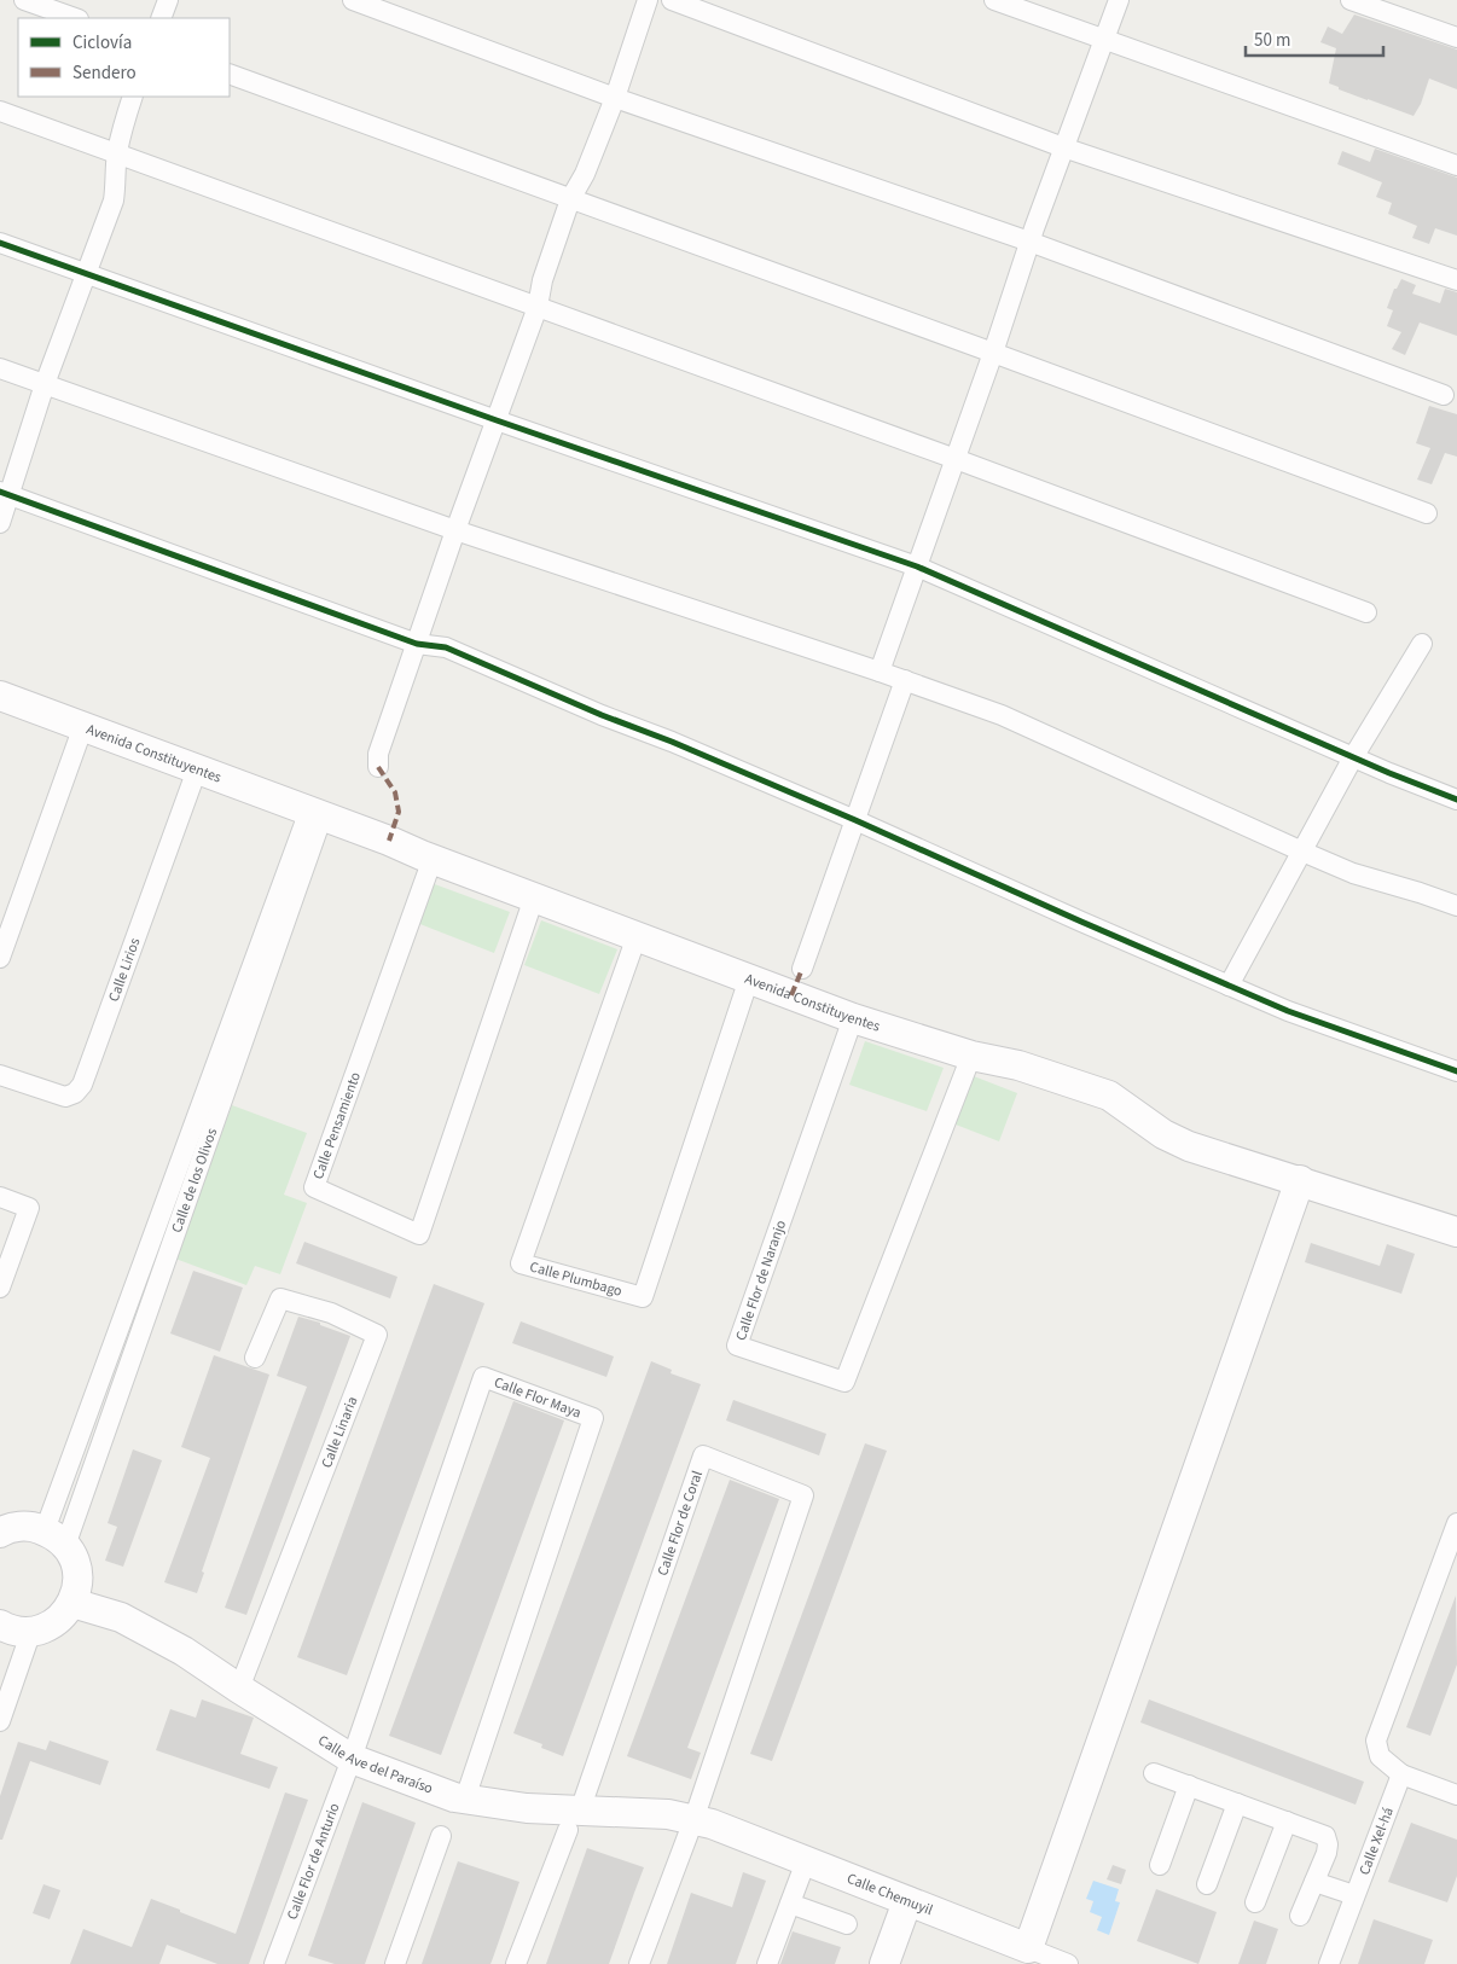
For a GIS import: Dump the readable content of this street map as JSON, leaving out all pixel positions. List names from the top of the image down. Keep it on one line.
{"streets":{"main road":["Avenida Constituyentes","Calle Ave del Paraíso","Calle Chemuyil"],"street":["Calle Lirios","Calle Pensamiento","Calle de los Olivos","Calle Plumbago","Calle Flor de Naranjo","Calle Flor Maya","Calle Linaria","Calle Flor de Coral","Calle Xel-há","Calle Flor de Anturio"]},"crossings":[["Avenida Constituyentes","Calle Lirios"],["Avenida Constituyentes","Calle Pensamiento"],["Avenida Constituyentes","Calle de los Olivos"],["Avenida Constituyentes","Calle Plumbago"],["Avenida Constituyentes","Calle Flor de Naranjo"],["Calle Flor Maya","Calle Ave del Paraíso"],["Calle Flor Maya","Calle Flor de Anturio"],["Calle Linaria","Calle Ave del Paraíso"],["Calle Flor de Coral","Calle Ave del Paraíso"],["Calle Flor de Coral","Calle Chemuyil"],["Calle Ave del Paraíso","Calle Flor de Anturio"],["Calle Ave del Paraíso","Calle Chemuyil"]],"legend":["Ciclovía","Sendero"],"scale_bar":"50 m"}
